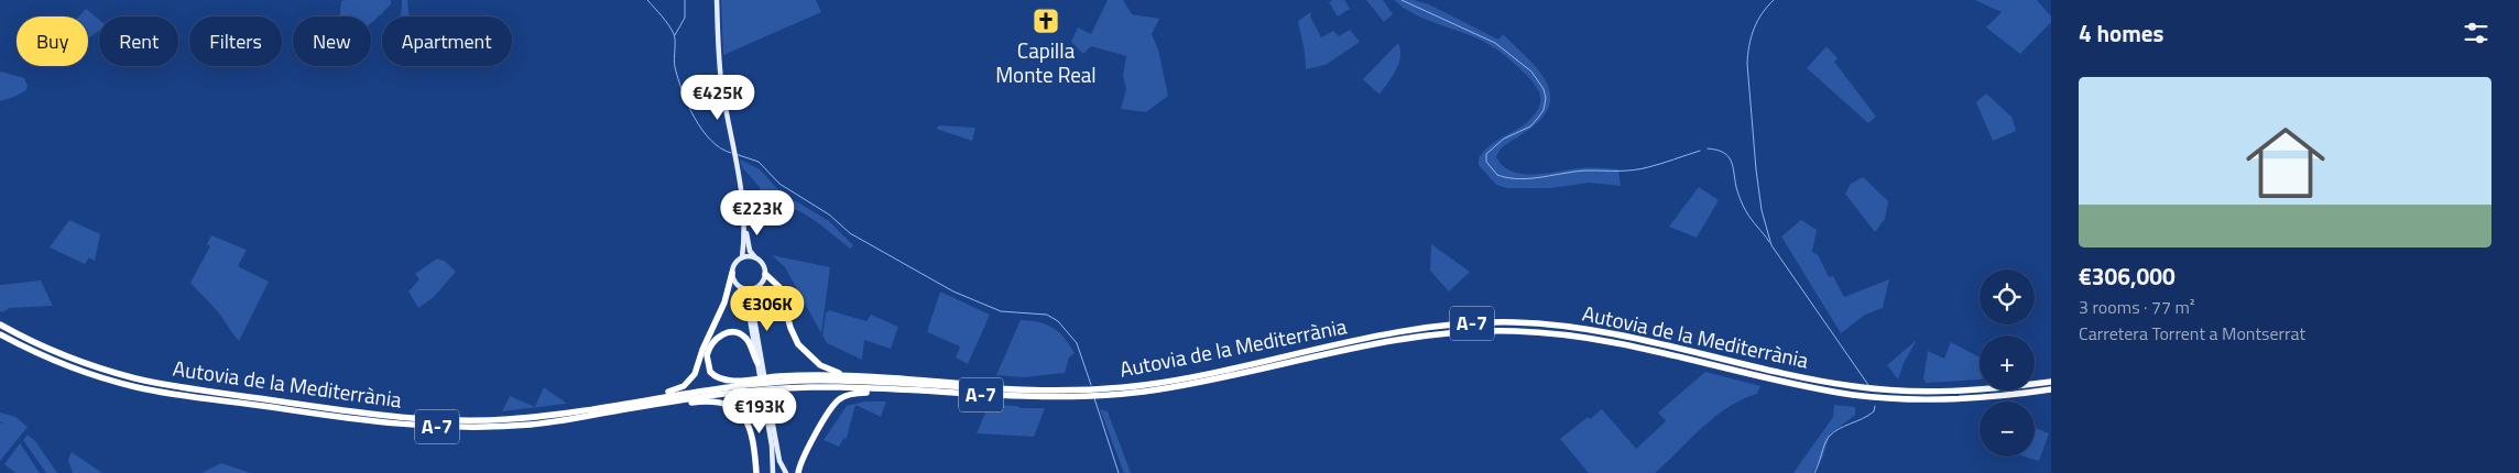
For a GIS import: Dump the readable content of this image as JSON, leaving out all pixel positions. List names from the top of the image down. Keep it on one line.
{"streets":{"highway":["A-7","Autovia de la Mediterrània"]},"places":{"church":["Capilla Monte Real"]},"page":{"heading":"4 homes","chip":["Buy","Rent","Filters","New","Apartment"],"list":[{"name":"€306,000","note":"3 rooms · 77 m² · Carretera Torrent a Montserrat"}],"price":["€425K","€223K","€306K","€193K"],"map_buttons":["+","−"]}}
